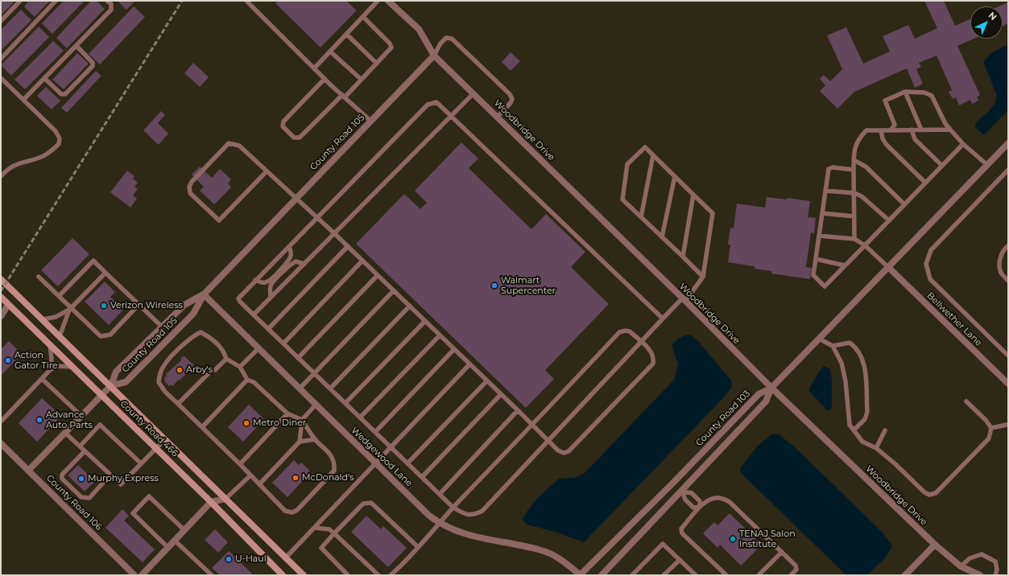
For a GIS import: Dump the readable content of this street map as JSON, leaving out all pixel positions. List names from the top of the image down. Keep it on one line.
{"streets":{"main road":["County Road 466"],"street":["Woodbridge Drive","County Road 105","Bellwether Lane","County Road 103","Wedgewood Lane","County Road 106"]},"crossings":[["Woodbridge Drive","County Road 105"],["Woodbridge Drive","County Road 103"],["County Road 105","County Road 466"],["County Road 105","Wedgewood Lane"],["County Road 103","Wedgewood Lane"]],"places":["Walmart Supercenter","Verizon Wireless","Action Gator Tire","Arby's","Advance Auto Parts","Metro Diner","McDonald's","Murphy Express","TENAJ Salon Institute","U-Haul"],"north":"top right"}
